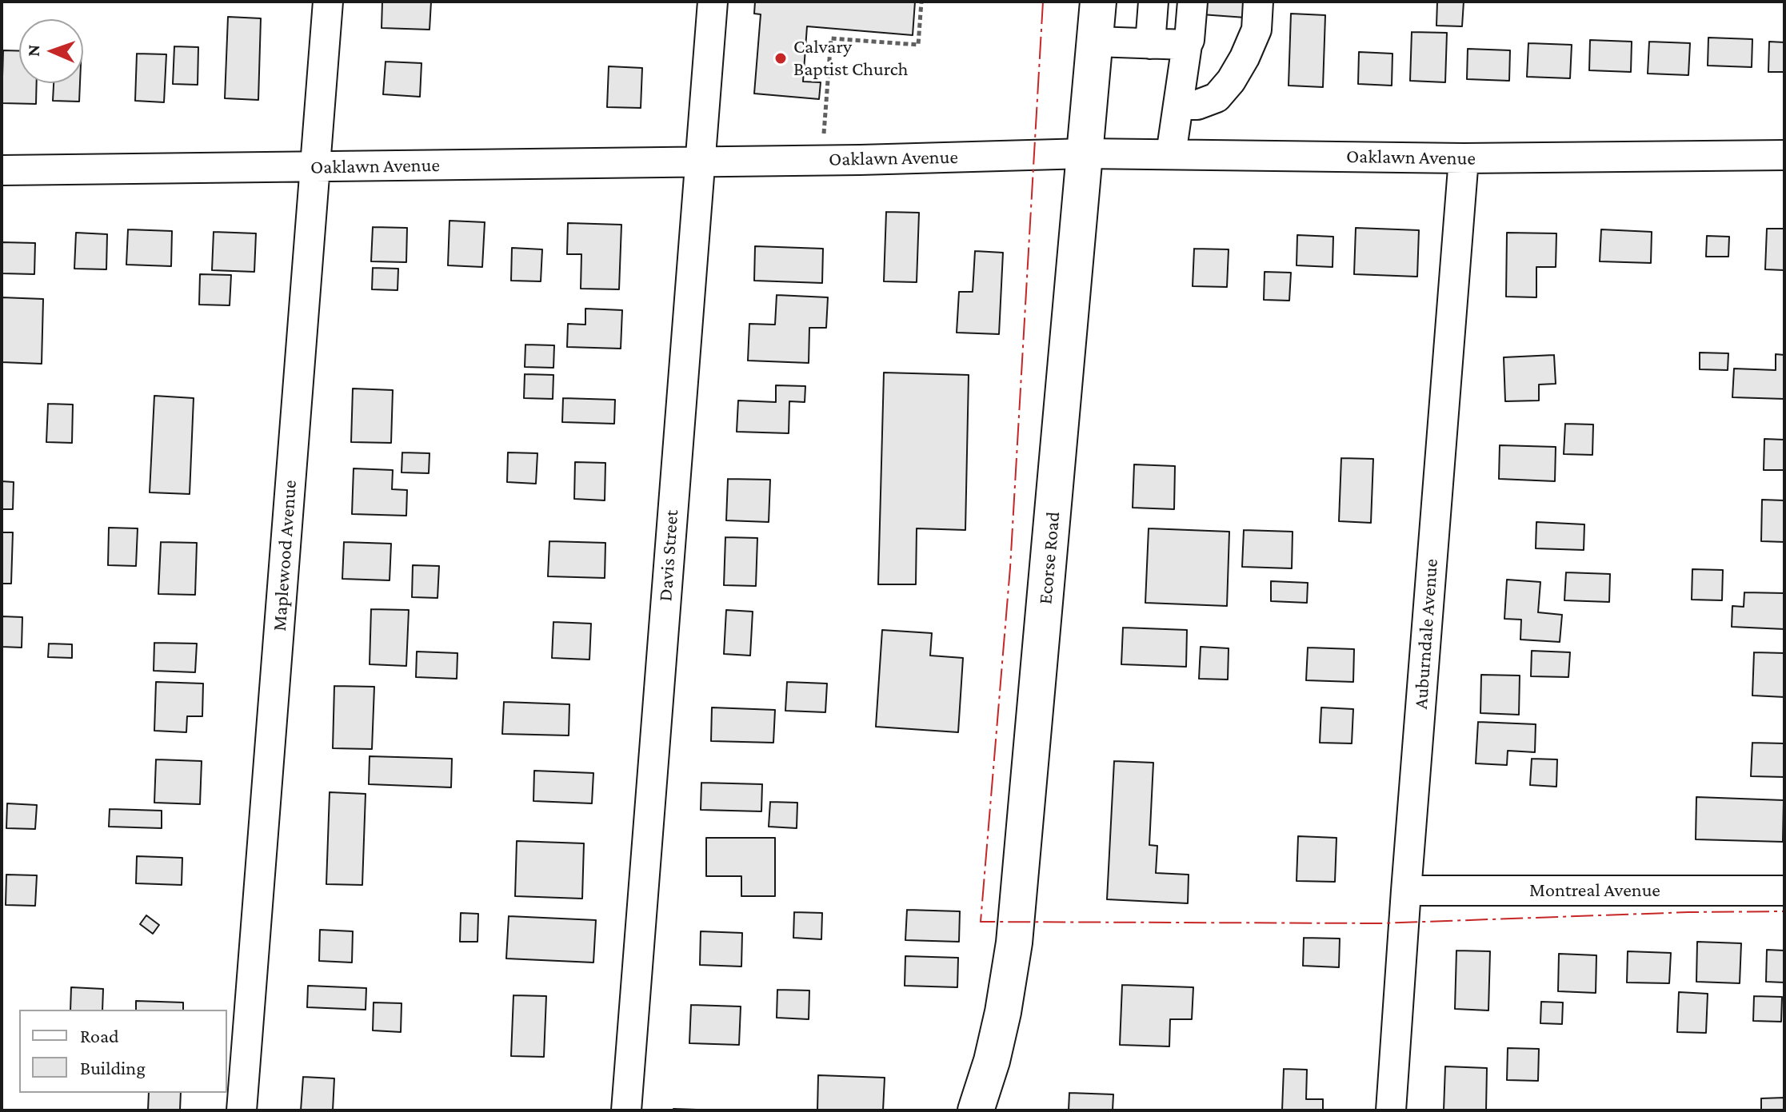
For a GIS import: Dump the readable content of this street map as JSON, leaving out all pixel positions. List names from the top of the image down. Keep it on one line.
{"streets":{"main road":["Ecorse Road"],"street":["Oaklawn Avenue","Maplewood Avenue","Davis Street","Auburndale Avenue","Montreal Avenue"]},"crossings":[["Oaklawn Avenue","Maplewood Avenue"],["Oaklawn Avenue","Davis Street"],["Oaklawn Avenue","Ecorse Road"],["Oaklawn Avenue","Auburndale Avenue"],["Auburndale Avenue","Montreal Avenue"]],"places":["Calvary Baptist Church"],"legend":["Road","Building"],"north":"left"}
